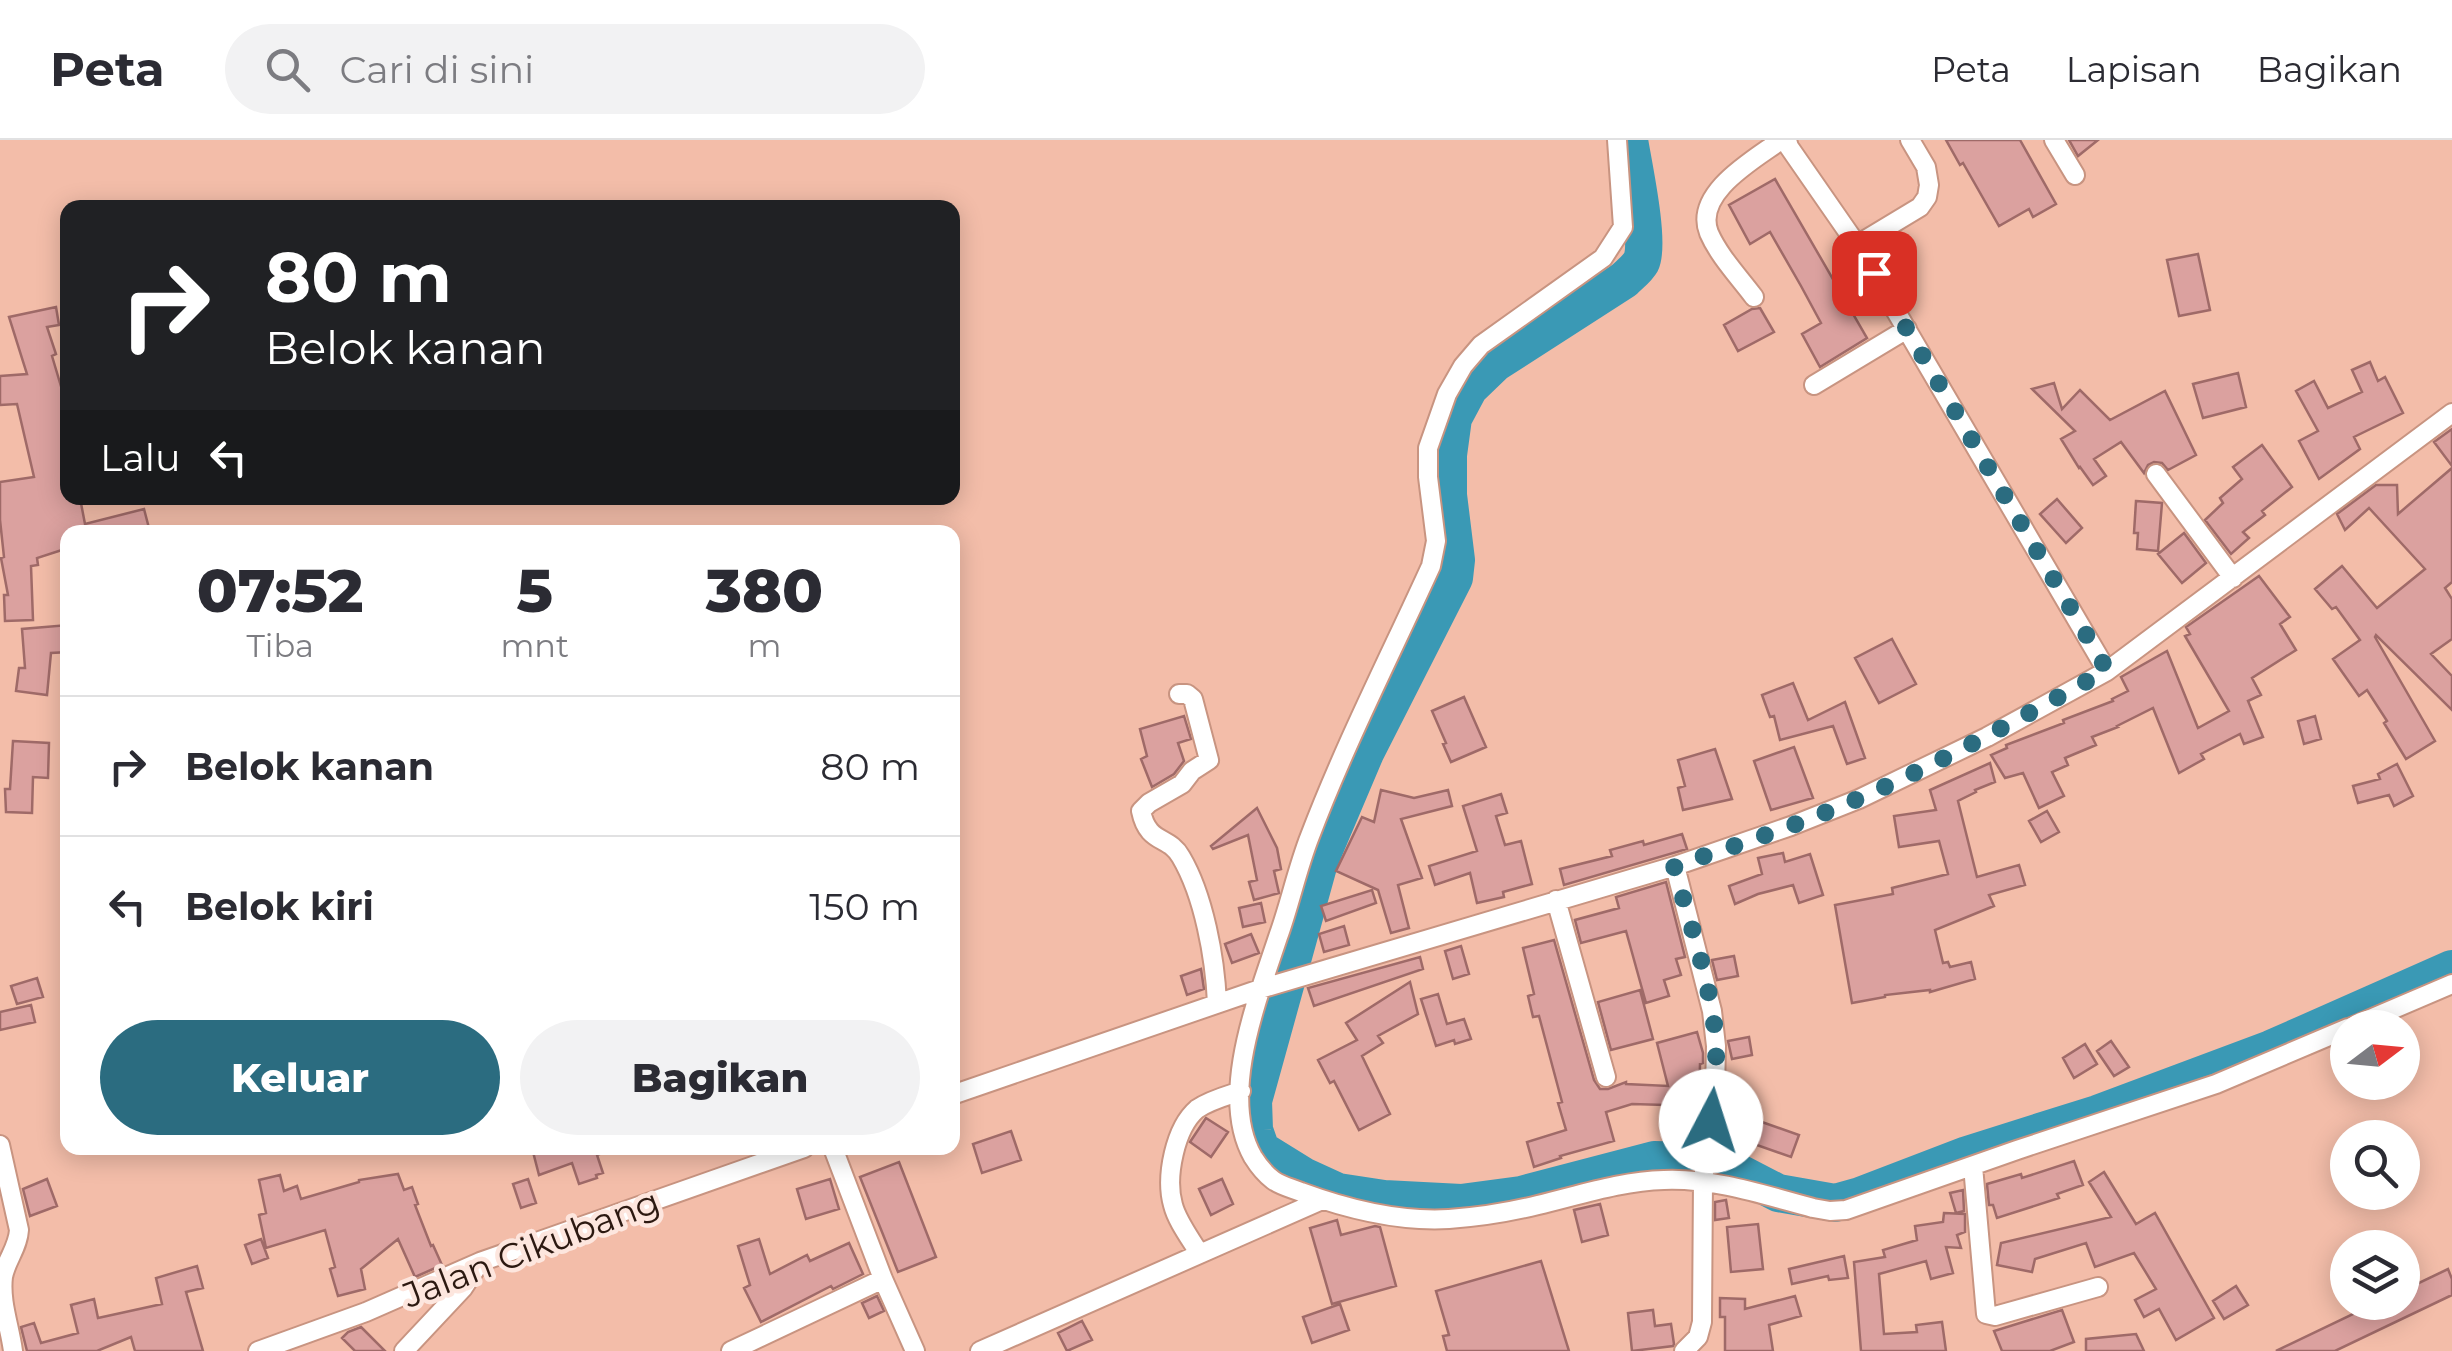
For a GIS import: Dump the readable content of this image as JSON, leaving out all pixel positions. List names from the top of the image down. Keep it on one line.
{"streets":{"street":["Jalan Cikubang"]},"north":"right","page":{"header":"Peta","search":"Cari di sini","nav":["Peta","Lapisan","Bagikan"],"turn":["80 m","Belok kanan"],"then":"Lalu","eta":["07:52","Tiba","5","mnt","380","m"],"list":[{"name":"Belok kanan","value":"80 m"},{"name":"Belok kiri","value":"150 m"}],"buttons":["Keluar","Bagikan"]}}
